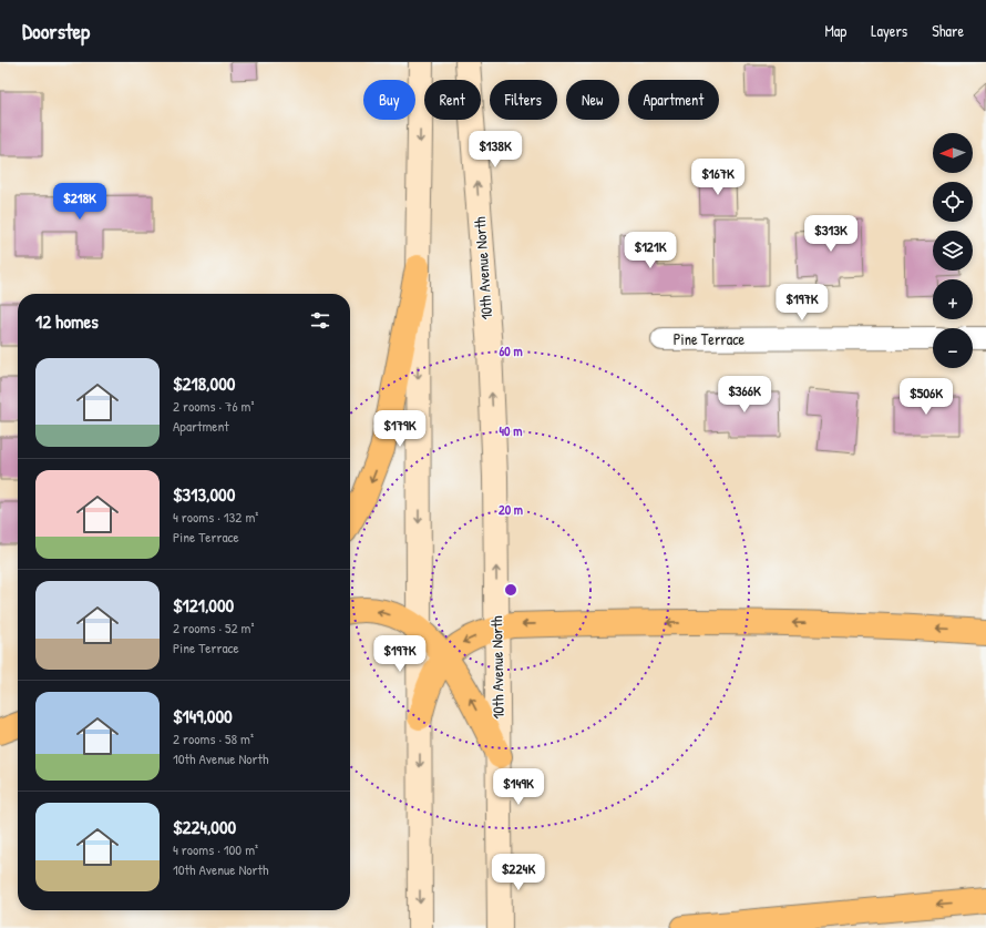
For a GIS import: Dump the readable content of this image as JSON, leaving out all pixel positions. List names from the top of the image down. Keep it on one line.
{"streets":{"main road":["10th Avenue North"],"street":["Pine Terrace"]},"north":"left","page":{"header":"Doorstep","nav":["Map","Layers","Share"],"chip":["Buy","Rent","Filters","New","Apartment"],"price":["$138K","$167K","$218K","$313K","$121K","$197K","$366K","$506K","$179K","$197K","$149K","$224K"],"map_buttons":["+","−"],"heading":"12 homes","list":[{"name":"$218,000","note":"2 rooms · 76 m² · Apartment"},{"name":"$313,000","note":"4 rooms · 132 m² · Pine Terrace"},{"name":"$121,000","note":"2 rooms · 52 m² · Pine Terrace"},{"name":"$149,000","note":"2 rooms · 58 m² · 10th Avenue North"},{"name":"$224,000","note":"4 rooms · 100 m² · 10th Avenue North"}]},"rings":["60 m","40 m","20 m"]}
